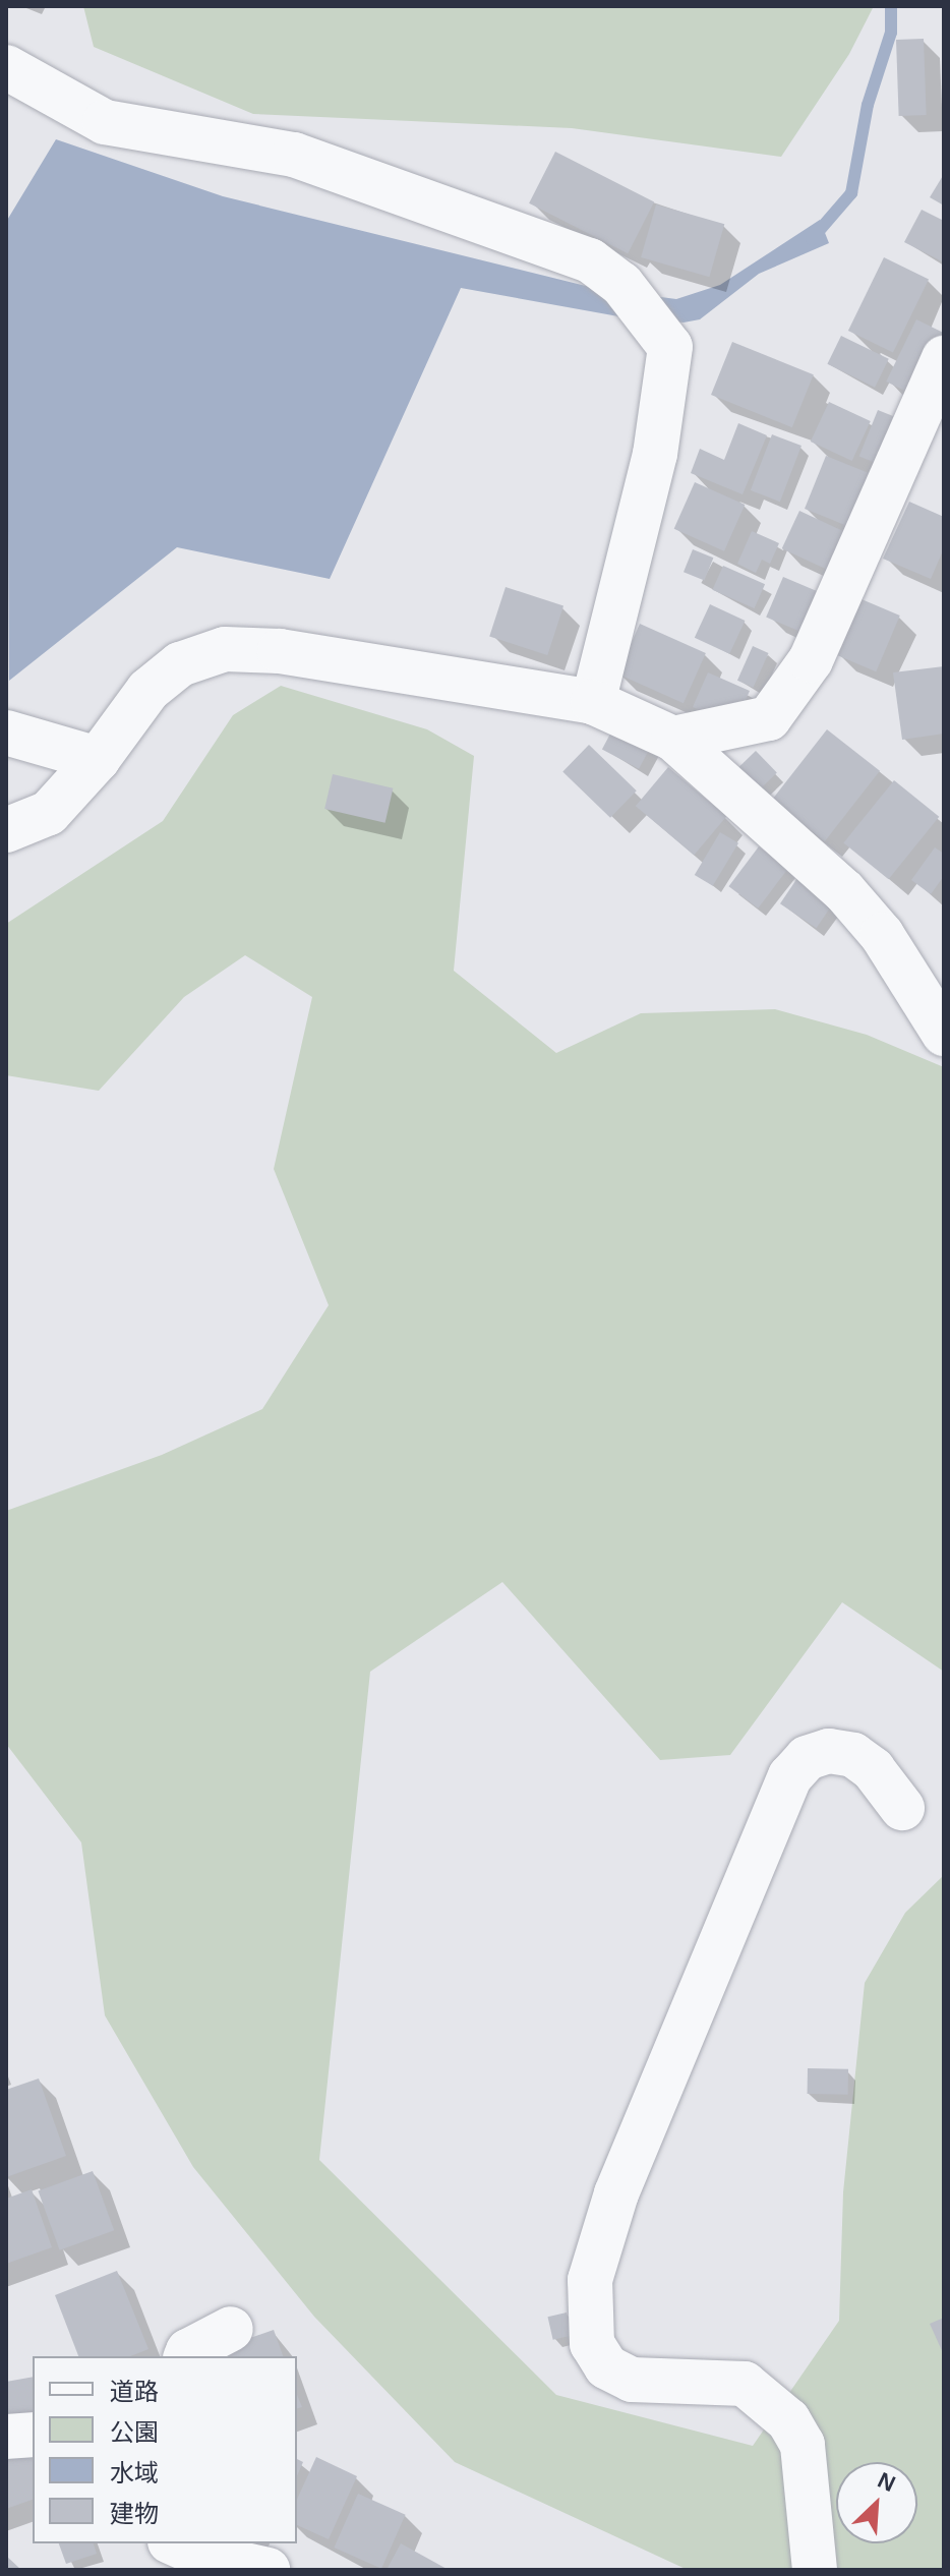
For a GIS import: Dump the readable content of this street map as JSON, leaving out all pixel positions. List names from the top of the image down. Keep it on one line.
{"legend":["道路","公園","水域","建物"],"north":"top right"}
